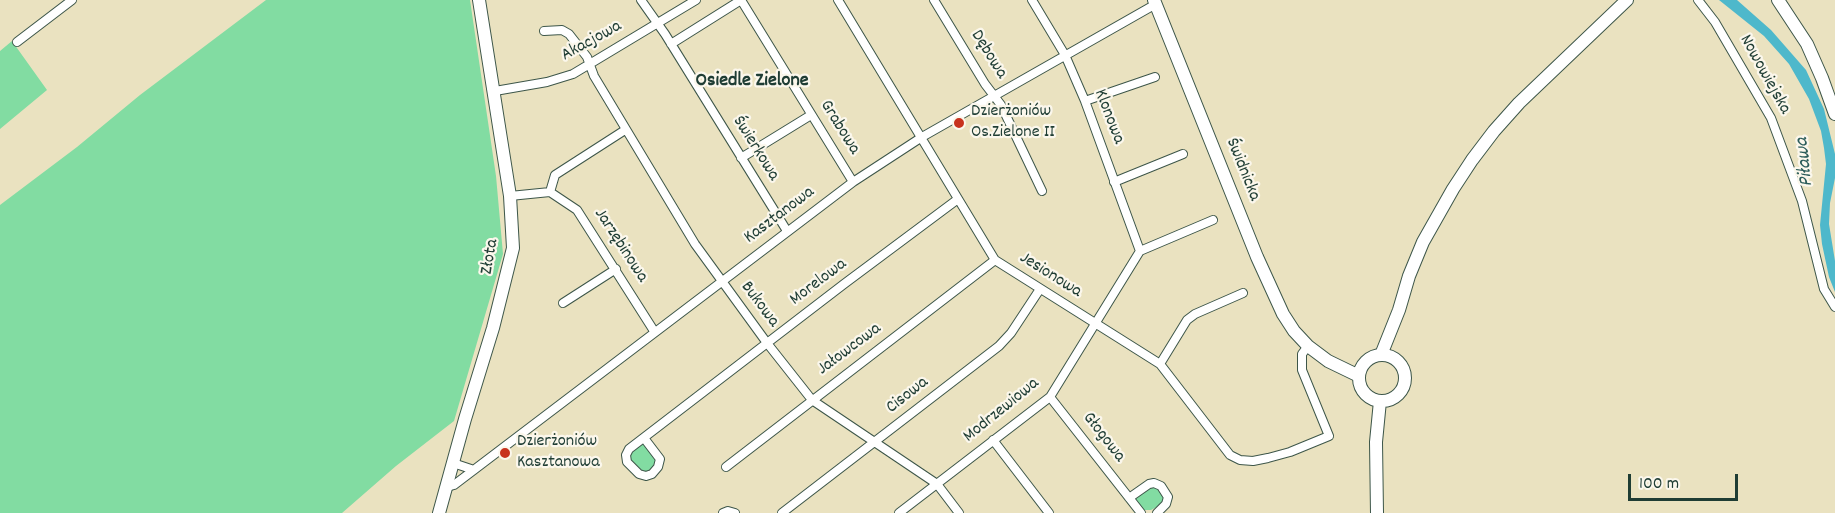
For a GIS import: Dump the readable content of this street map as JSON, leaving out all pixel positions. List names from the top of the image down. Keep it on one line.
{"streets":{"street":["Akacjowa","Dębowa","Nowowiejska","Klonowa","Grabowa","Świerkowa","Świdnicka","Kasztanowa","Jarzębinowa","Złota","Jesionowa","Morelowa","Bukowa","Jałowcowa","Cisowa","Modrzewiowa","Głogowa"]},"crossings":[["Akacjowa","Świerkowa"],["Akacjowa","Złota"],["Akacjowa","Bukowa"],["Dębowa","Kasztanowa"],["Klonowa","Kasztanowa"],["Klonowa","Modrzewiowa"],["Grabowa","Kasztanowa"],["Świerkowa","Kasztanowa"],["Świdnicka","Kasztanowa"],["Świdnicka","Jesionowa"],["Kasztanowa","Jarzębinowa"],["Kasztanowa","Złota"],["Kasztanowa","Jesionowa"],["Kasztanowa","Bukowa"],["Jesionowa","Morelowa"],["Jesionowa","Jałowcowa"],["Jesionowa","Cisowa"],["Jesionowa","Modrzewiowa"],["Morelowa","Bukowa"],["Bukowa","Jałowcowa"],["Bukowa","Cisowa"],["Bukowa","Modrzewiowa"],["Modrzewiowa","Głogowa"]],"districts":["Osiedle Zielone"],"water":["Piława"],"places":["Dzierżoniów Os.Zielone II","Dzierżoniów Kasztanowa"],"scale_bar":"100 m"}
